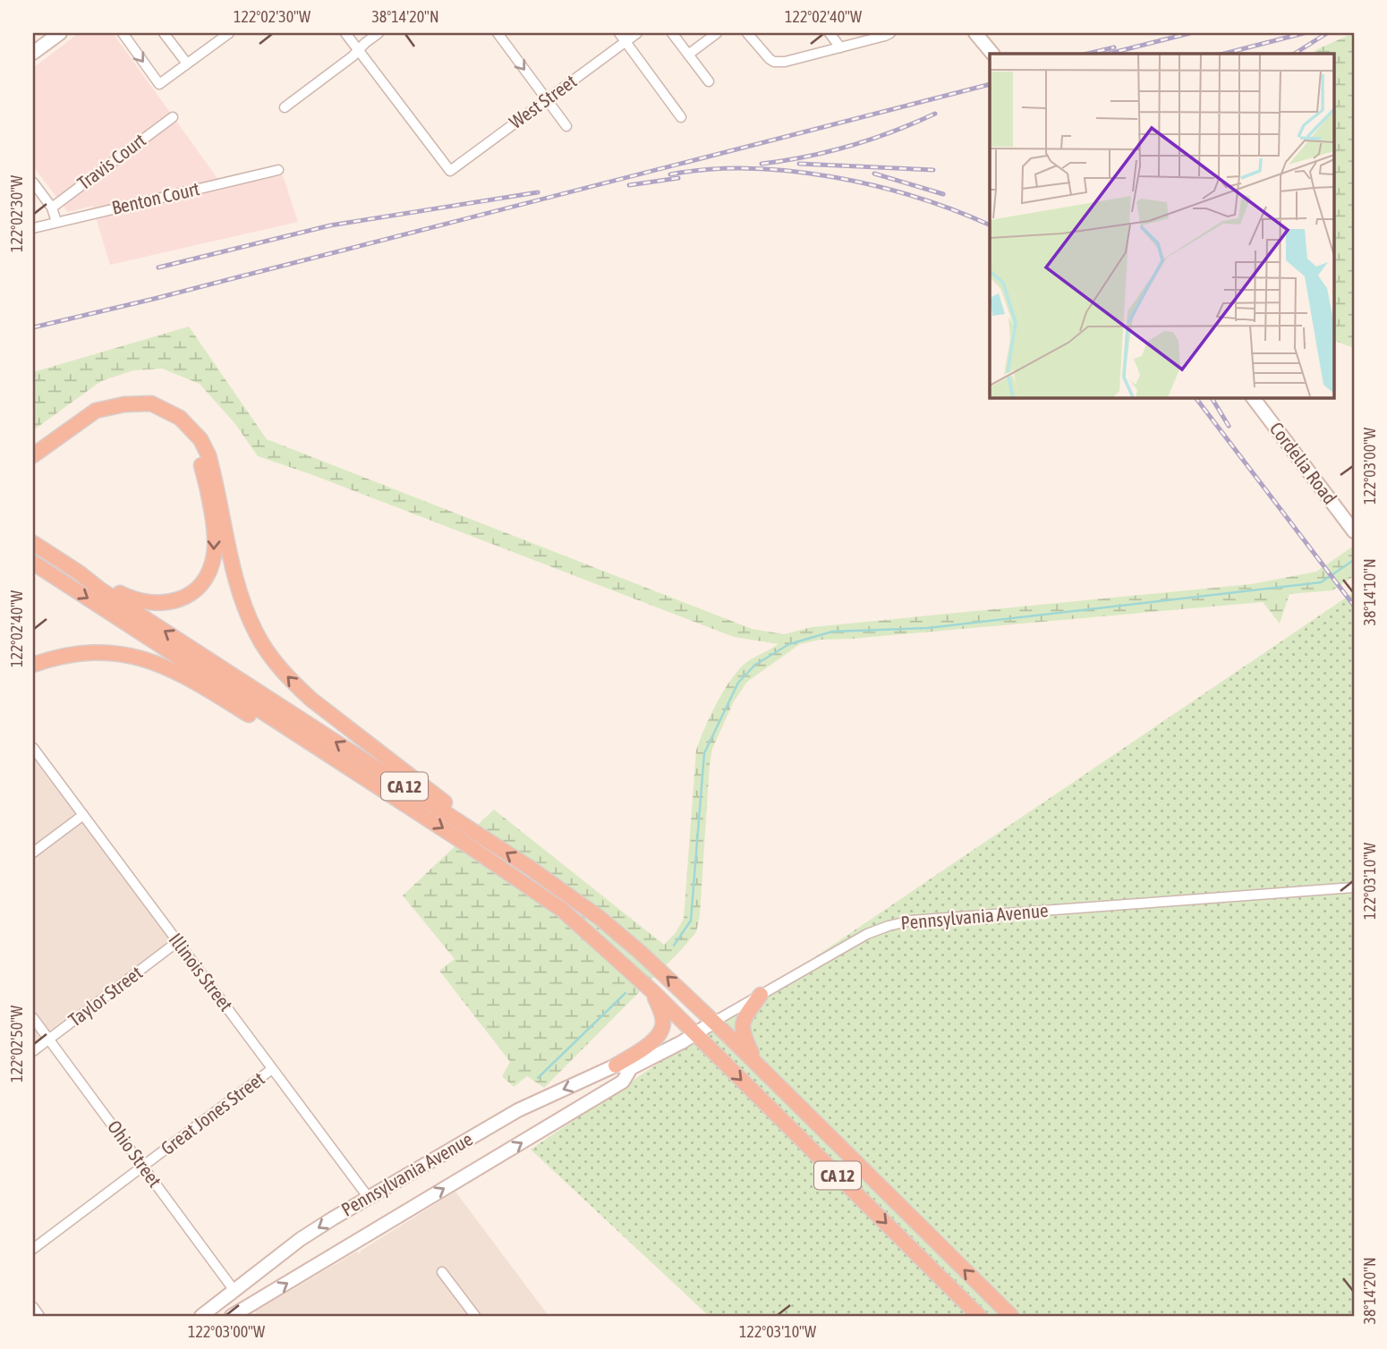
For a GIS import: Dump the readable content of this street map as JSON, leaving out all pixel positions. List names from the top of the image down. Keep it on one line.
{"streets":{"highway":["CA 12"],"main road":["Cordelia Road","Pennsylvania Avenue"],"street":["West Street","Travis Court","Benton Court","Illinois Street","Taylor Street","Great Jones Street","Ohio Street"]},"crossings":[["CA 12","Pennsylvania Avenue"],["Pennsylvania Avenue","Illinois Street"],["Pennsylvania Avenue","Ohio Street"],["Illinois Street","Taylor Street"],["Illinois Street","Great Jones Street"],["Taylor Street","Ohio Street"],["Great Jones Street","Ohio Street"]],"coordinates":["122°02'30\"W","38°14'20\"N","122°02'40\"W","122°03'00\"W","38°14'10\"N","122°03'10\"W","122°02'50\"W"]}
